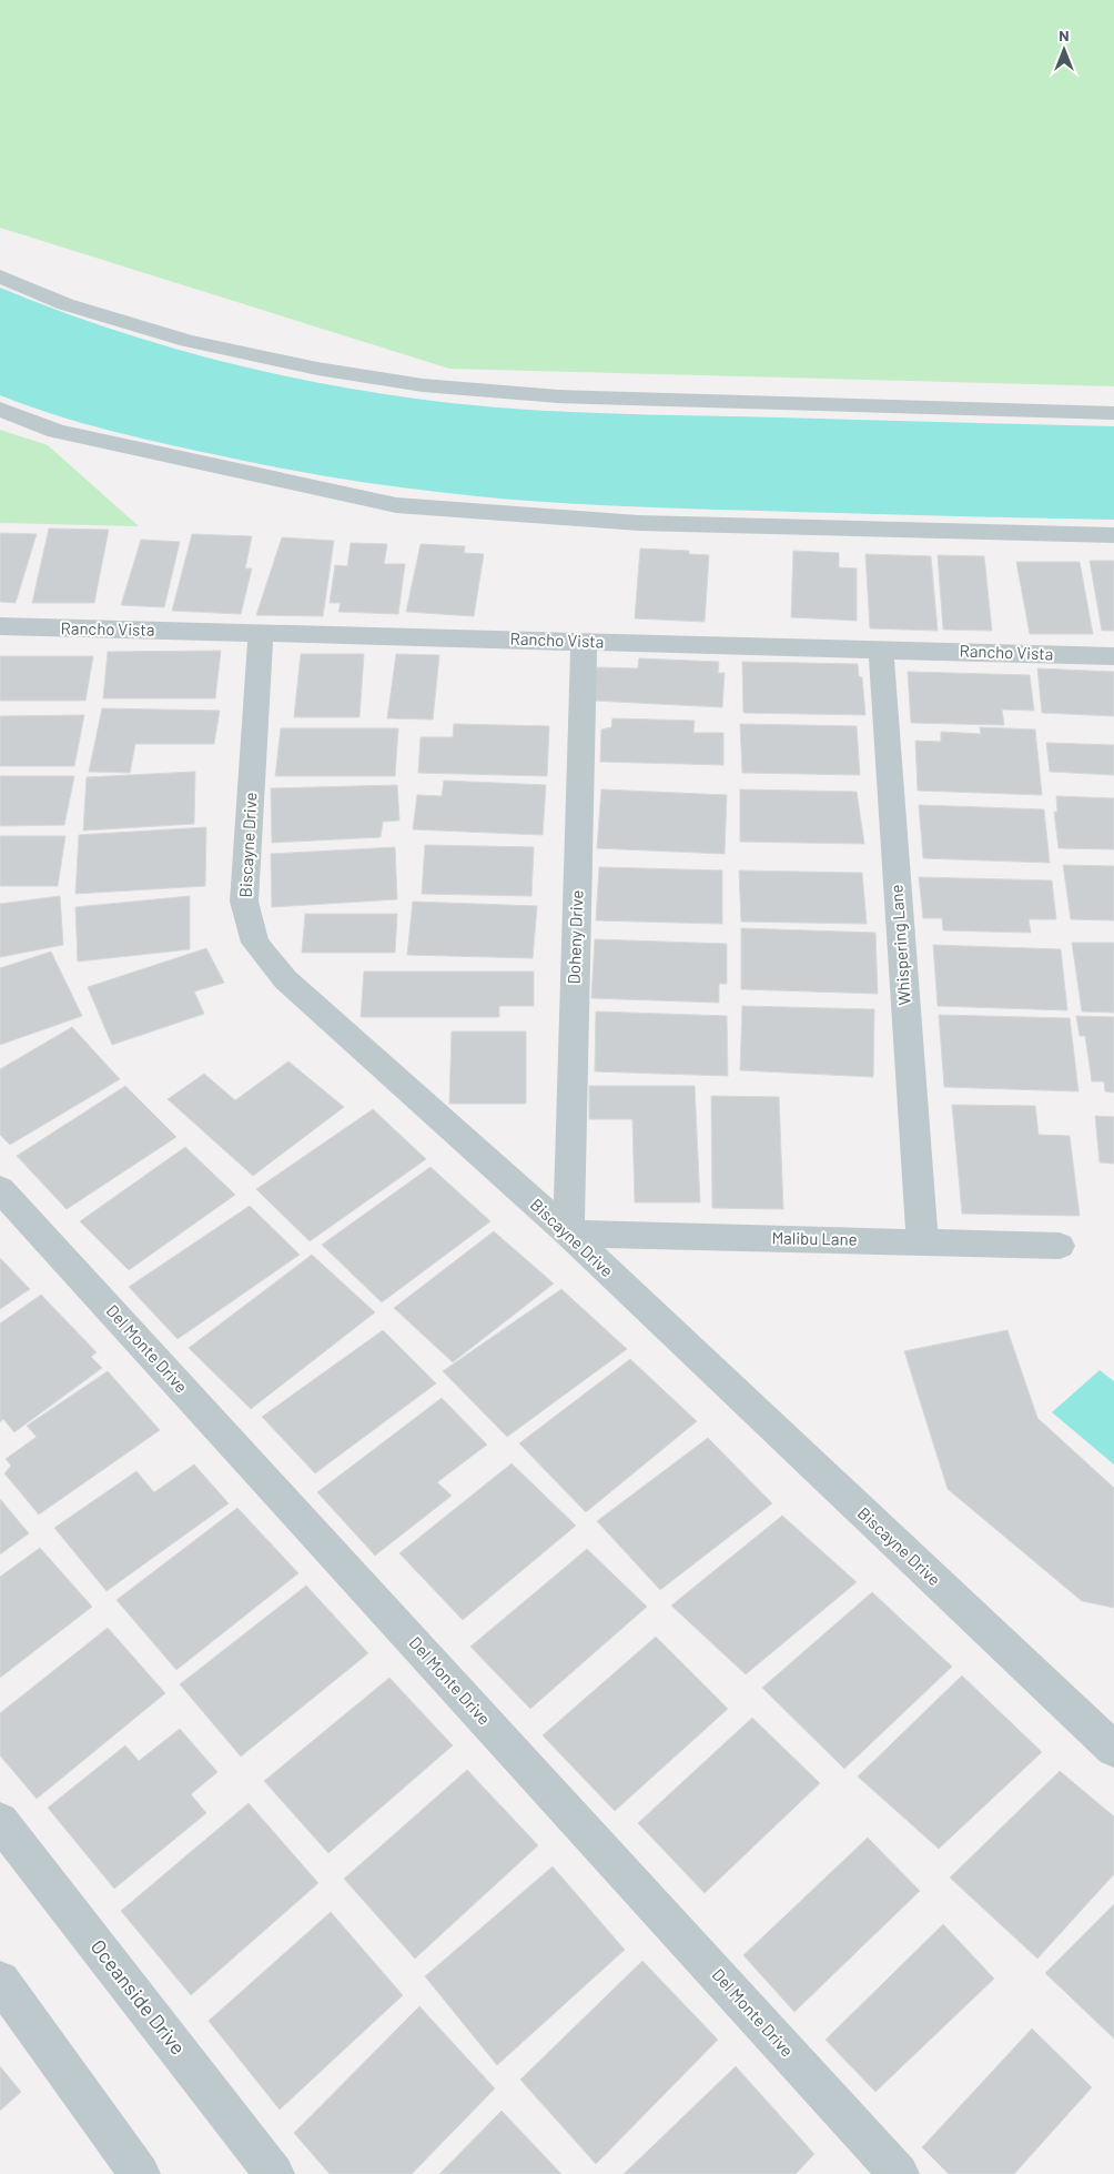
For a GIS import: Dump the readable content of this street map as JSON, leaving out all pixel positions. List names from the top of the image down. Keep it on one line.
{"streets":{"lane":["Rancho Vista","Biscayne Drive","Doheny Drive","Whispering Lane","Malibu Lane","Del Monte Drive","Oceanside Drive"]},"crossings":[["Rancho Vista","Biscayne Drive"],["Rancho Vista","Doheny Drive"],["Rancho Vista","Whispering Lane"],["Biscayne Drive","Doheny Drive"],["Biscayne Drive","Malibu Lane"],["Doheny Drive","Malibu Lane"],["Whispering Lane","Malibu Lane"]],"north":"top"}
